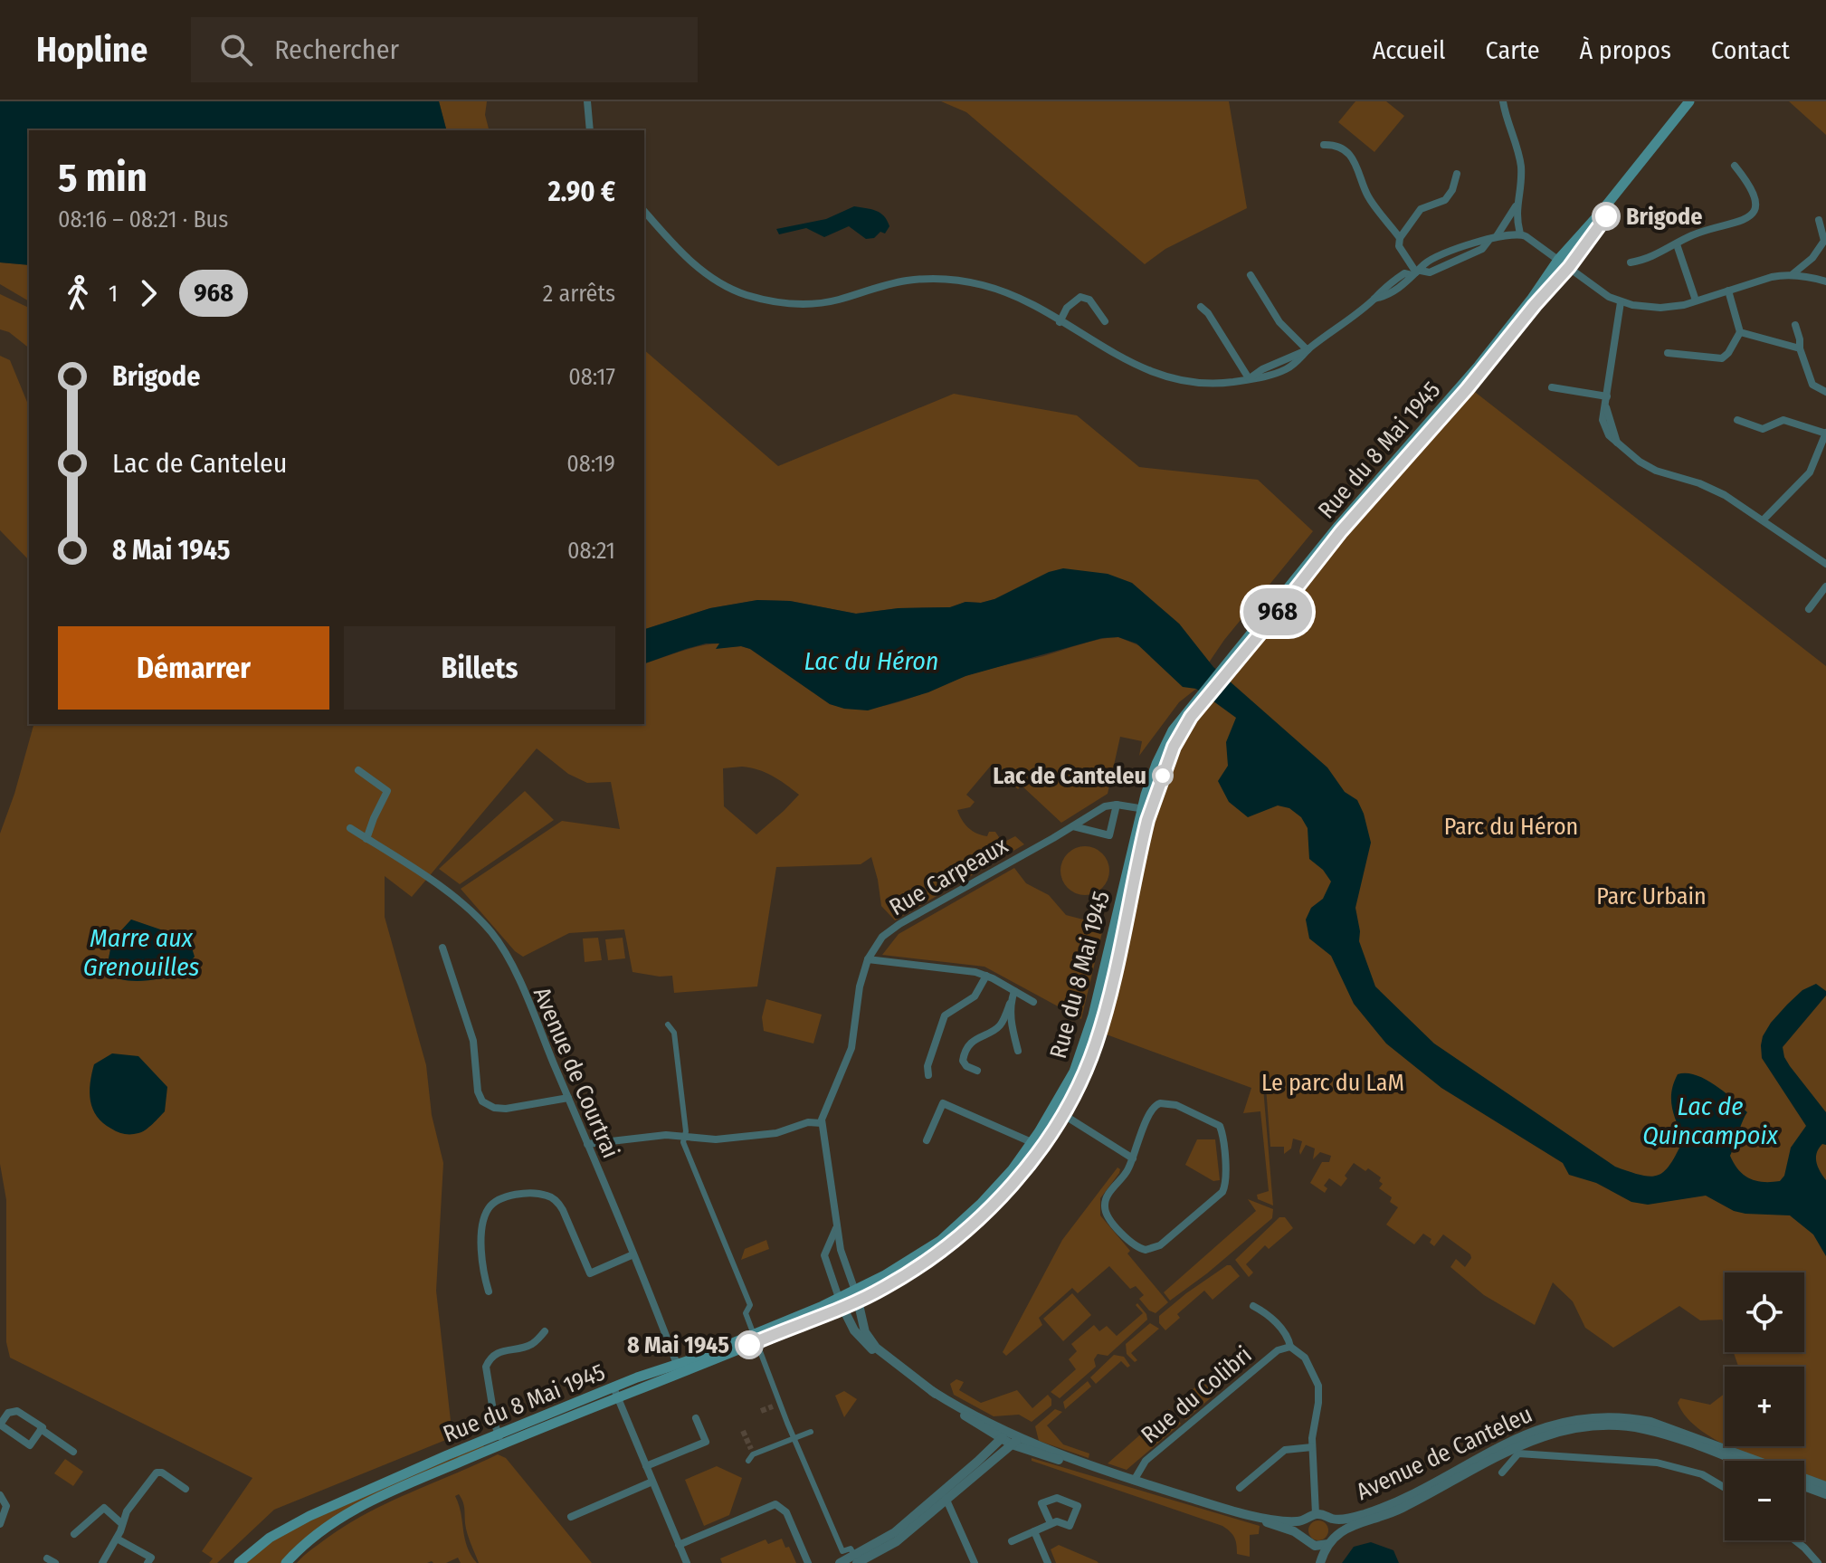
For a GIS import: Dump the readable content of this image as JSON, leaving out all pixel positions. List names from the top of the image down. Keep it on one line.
{"streets":{"main road":["Rue du 8 Mai 1945"],"street":["Rue Carpeaux","Avenue de Courtrai","Rue du Colibri","Avenue de Canteleu"]},"crossings":[["Rue du 8 Mai 1945","Avenue de Courtrai"]],"water":["Lac du Héron","Marre aux Grenouilles","Lac de Quincampoix"],"parks":["Parc du Héron","Parc Urbain","Le parc du LaM"],"places":["Brigode","Lac de Canteleu","8 Mai 1945"],"lines":["bus line 968"],"page":{"header":"Hopline","search":"Rechercher","nav":["Accueil","Carte","À propos","Contact"],"on_map":"968","heading":["5 min","08:16 – 08:21 · Bus","2.90 €"],"legs":["1","968","2 arrêts"],"list":[{"name":"Brigode","value":"08:17"},{"name":"Lac de Canteleu","value":"08:19"},{"name":"8 Mai 1945","value":"08:21"}],"buttons":["Démarrer","Billets"],"map_buttons":["+","−"]}}
